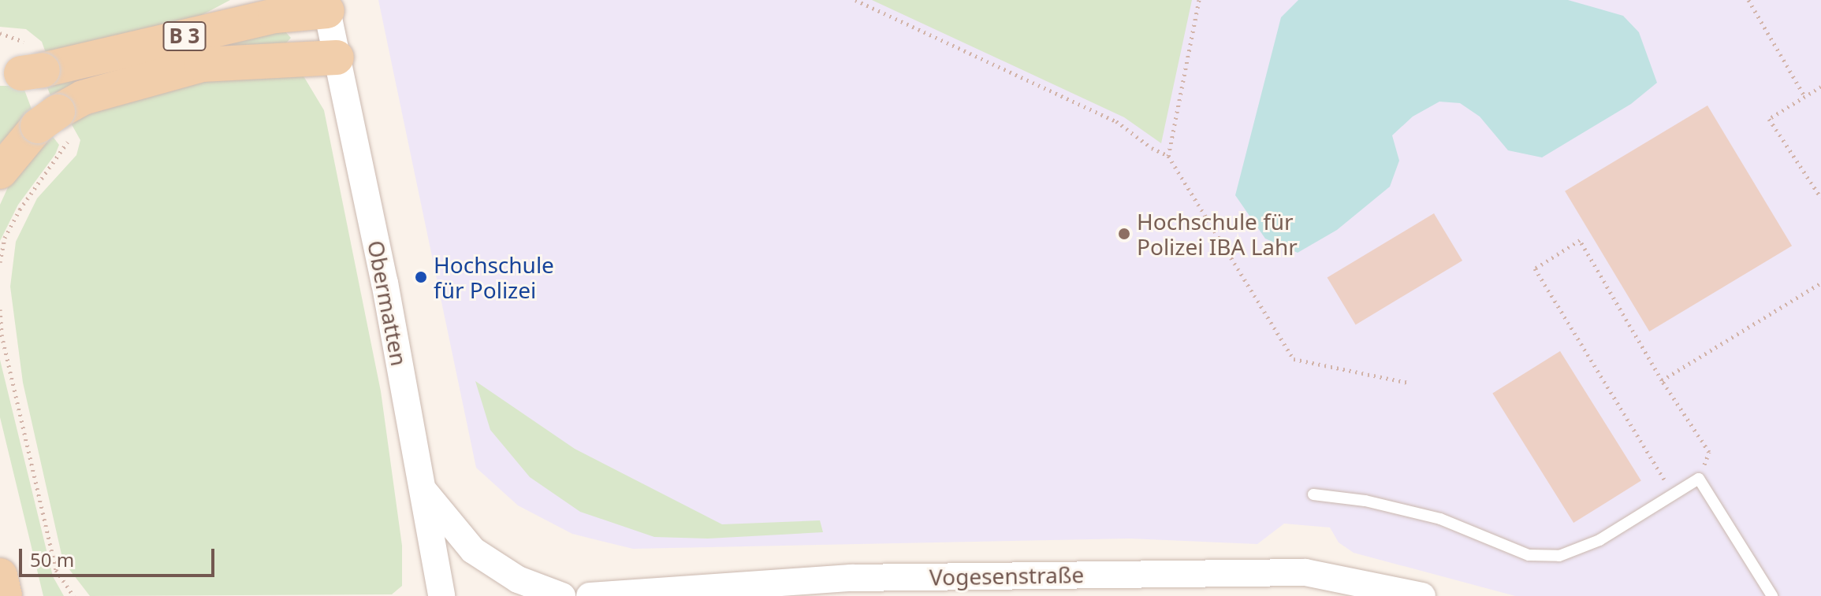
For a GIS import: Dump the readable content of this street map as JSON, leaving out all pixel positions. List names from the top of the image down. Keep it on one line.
{"streets":{"main road":["B 3"],"street":["Obermatten","Vogesenstraße"]},"crossings":[["B 3","Obermatten"]],"places":["Hochschule für Polizei IBA Lahr","Hochschule für Polizei"],"scale_bar":"50 m"}
